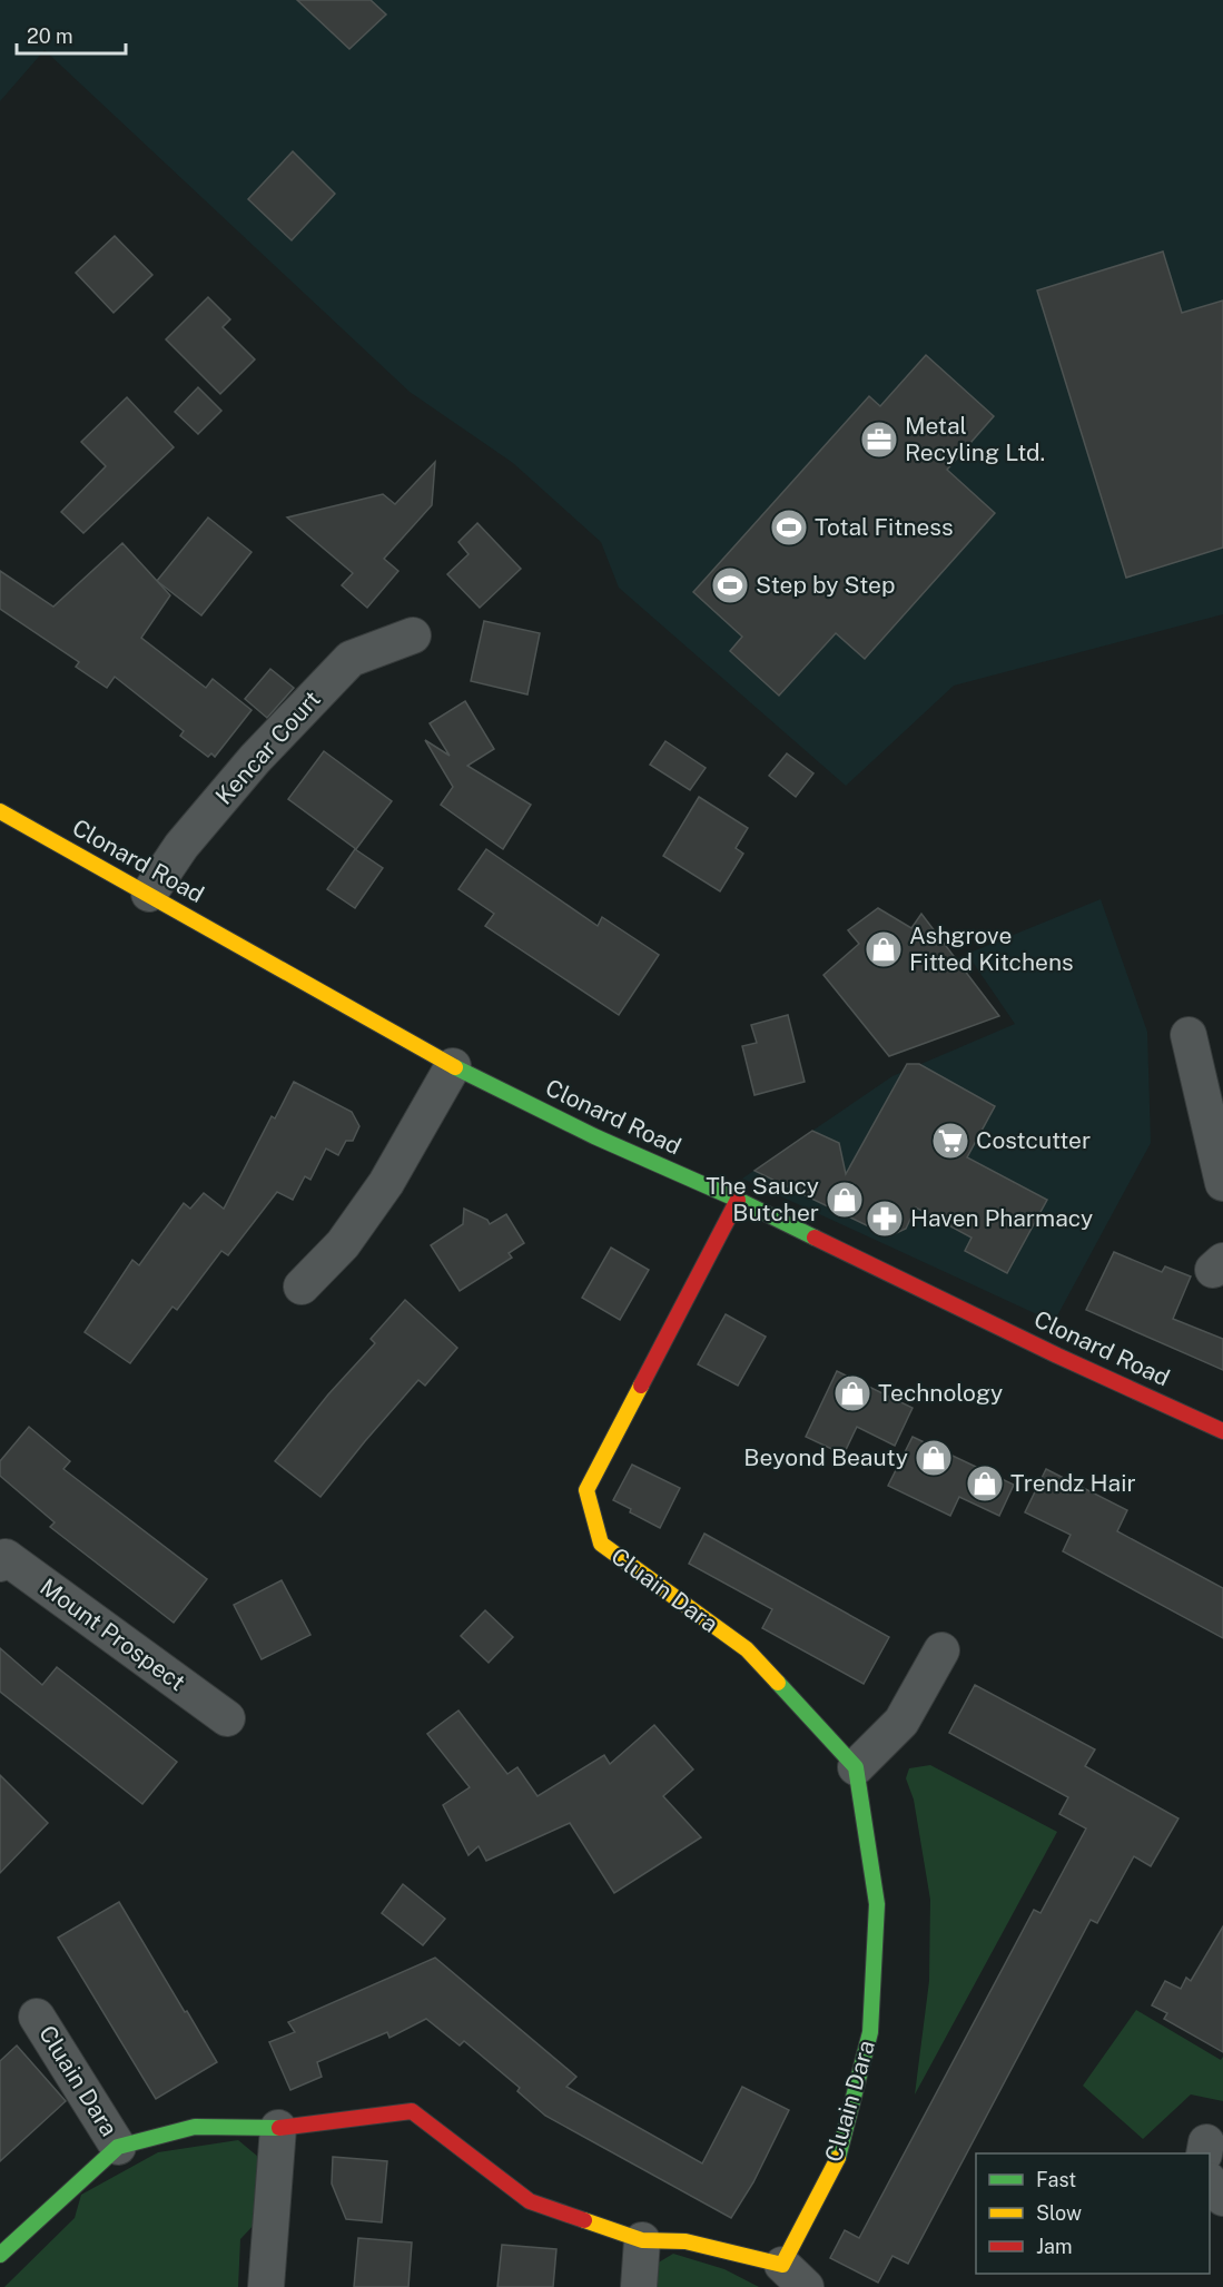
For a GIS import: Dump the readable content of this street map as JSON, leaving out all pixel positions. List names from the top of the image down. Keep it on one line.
{"streets":{"street":["Kencar Court","Clonard Road","Cluain Dara","Mount Prospect"]},"crossings":[["Kencar Court","Clonard Road"],["Clonard Road","Cluain Dara"]],"places":{"office":["Metal Recyling Ltd."],"sports":["Total Fitness","Step by Step"],"shop":["Ashgrove Fitted Kitchens","The Saucy Butcher","Technology","Beyond Beauty","Trendz Hair"],"supermarket":["Costcutter"],"pharmacy":["Haven Pharmacy"]},"legend":["Fast","Slow","Jam"],"scale_bar":"20 m"}
